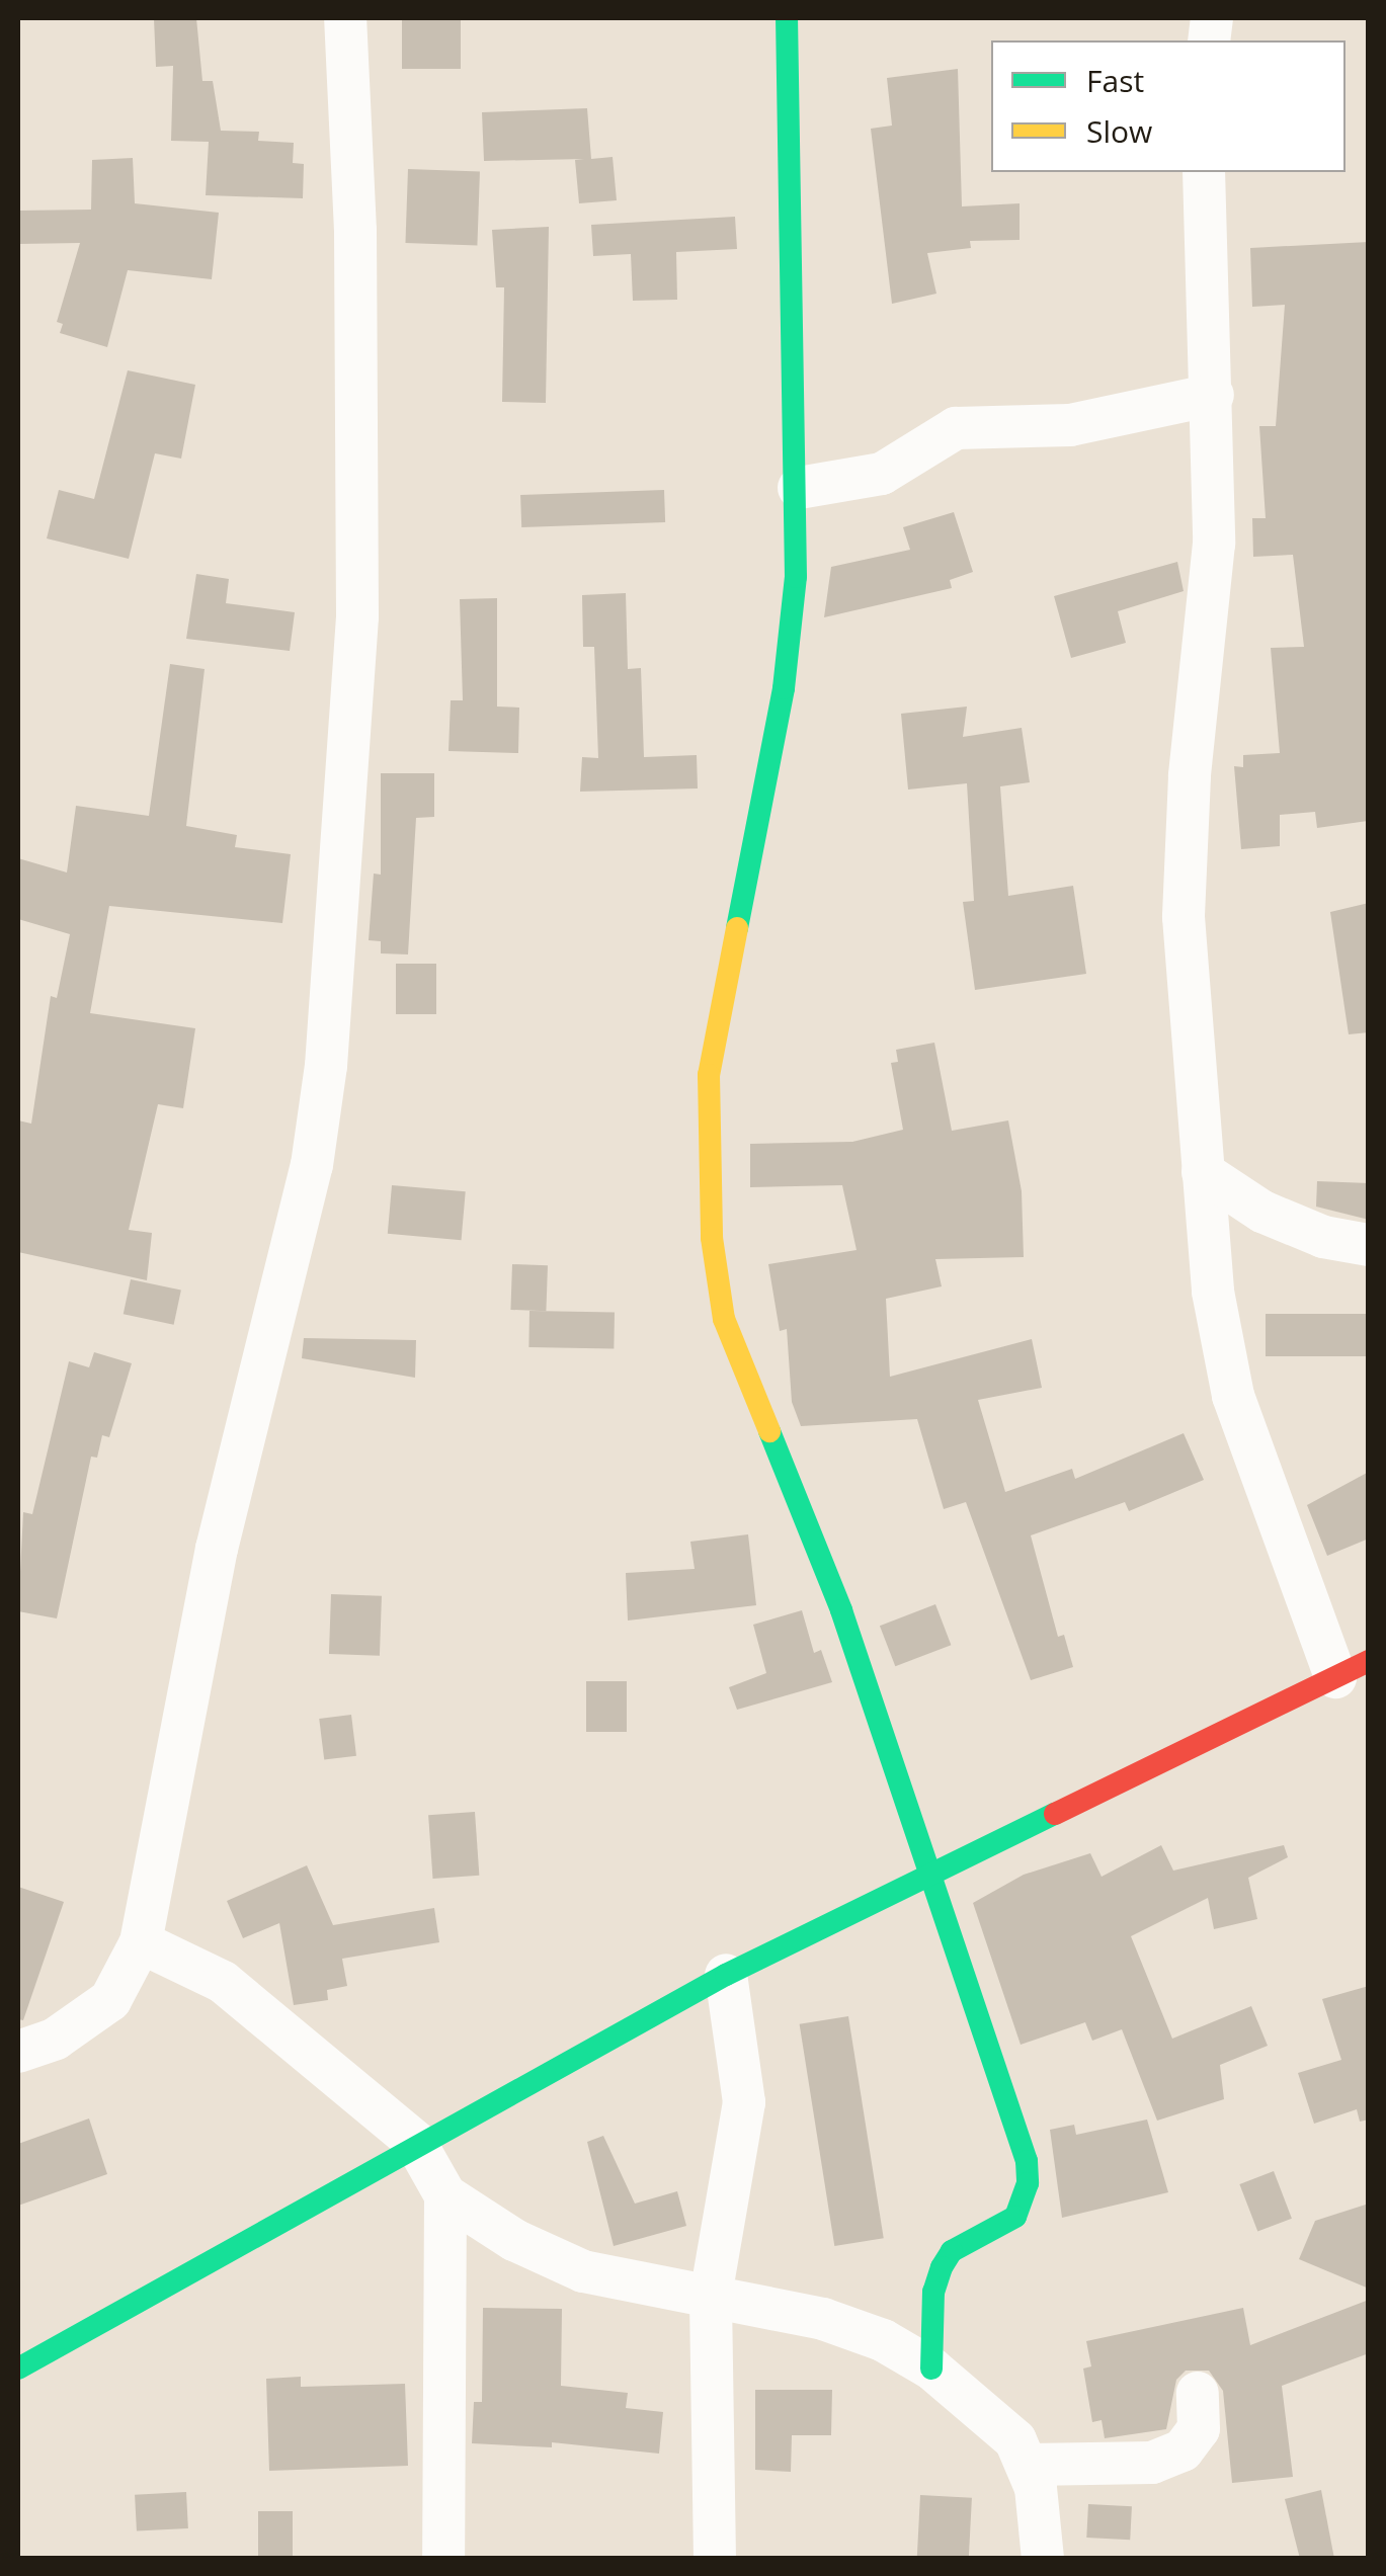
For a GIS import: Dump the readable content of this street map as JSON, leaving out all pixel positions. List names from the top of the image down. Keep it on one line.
{"legend":["Fast","Slow"]}
